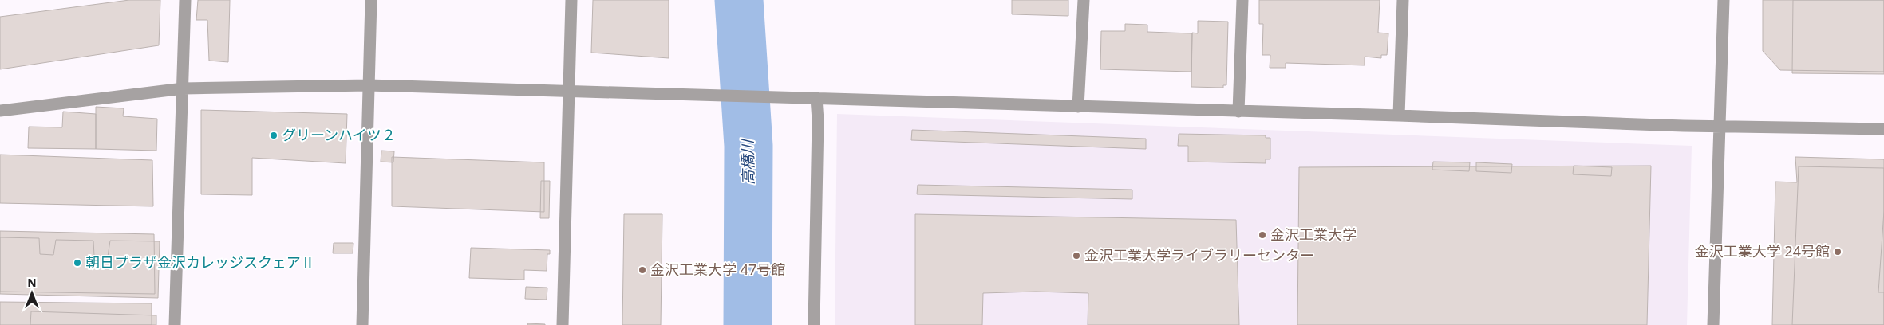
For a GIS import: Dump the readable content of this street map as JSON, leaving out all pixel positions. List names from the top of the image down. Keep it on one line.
{"water":["高橋川"],"places":["グリーンハイツ２","金沢工業大学","金沢工業大学 24号館","金沢工業大学ライブラリーセンター","朝日プラザ金沢カレッジスクェアⅡ","金沢工業大学 47号館"],"north":"top"}
